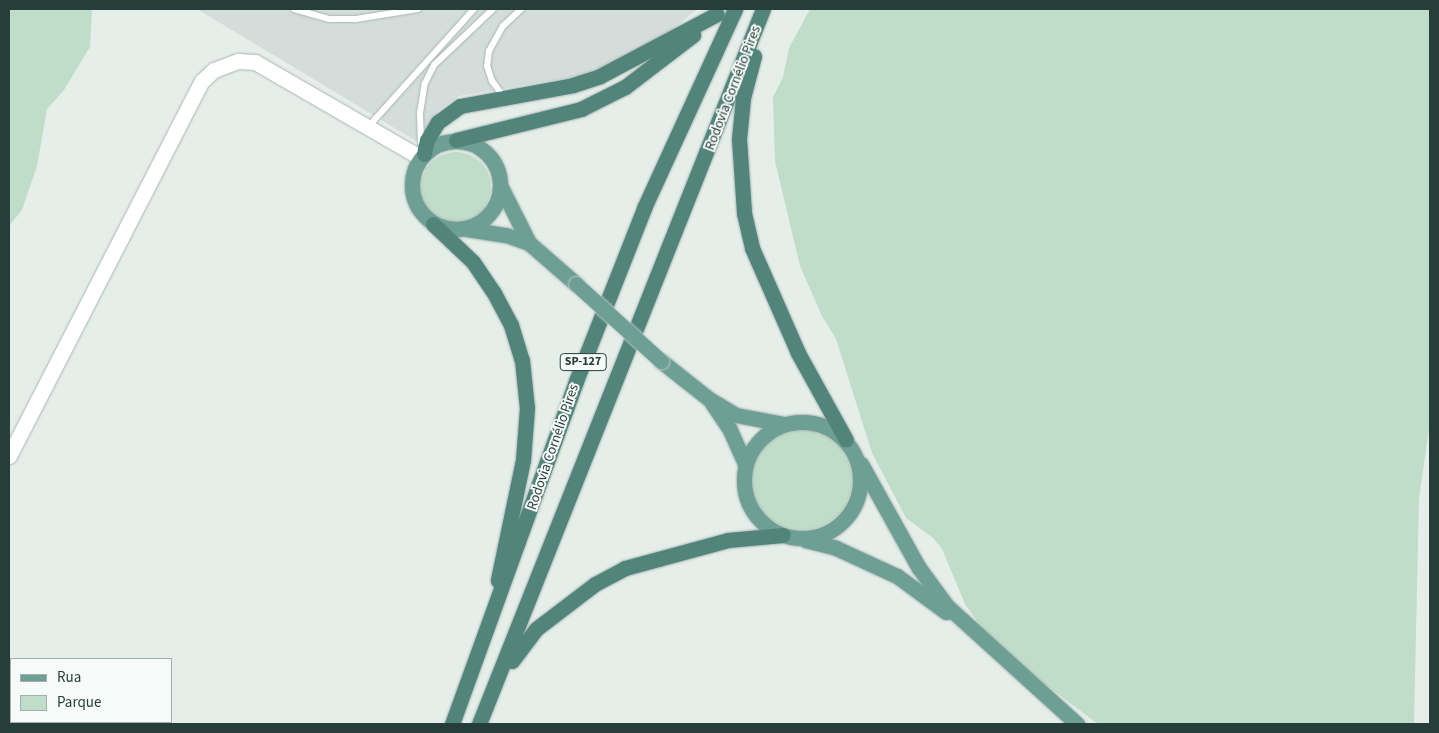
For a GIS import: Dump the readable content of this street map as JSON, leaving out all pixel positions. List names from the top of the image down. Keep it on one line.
{"streets":{"highway":["Rodovia Cornélio Pires","SP-127"]},"legend":["Rua","Parque"]}
